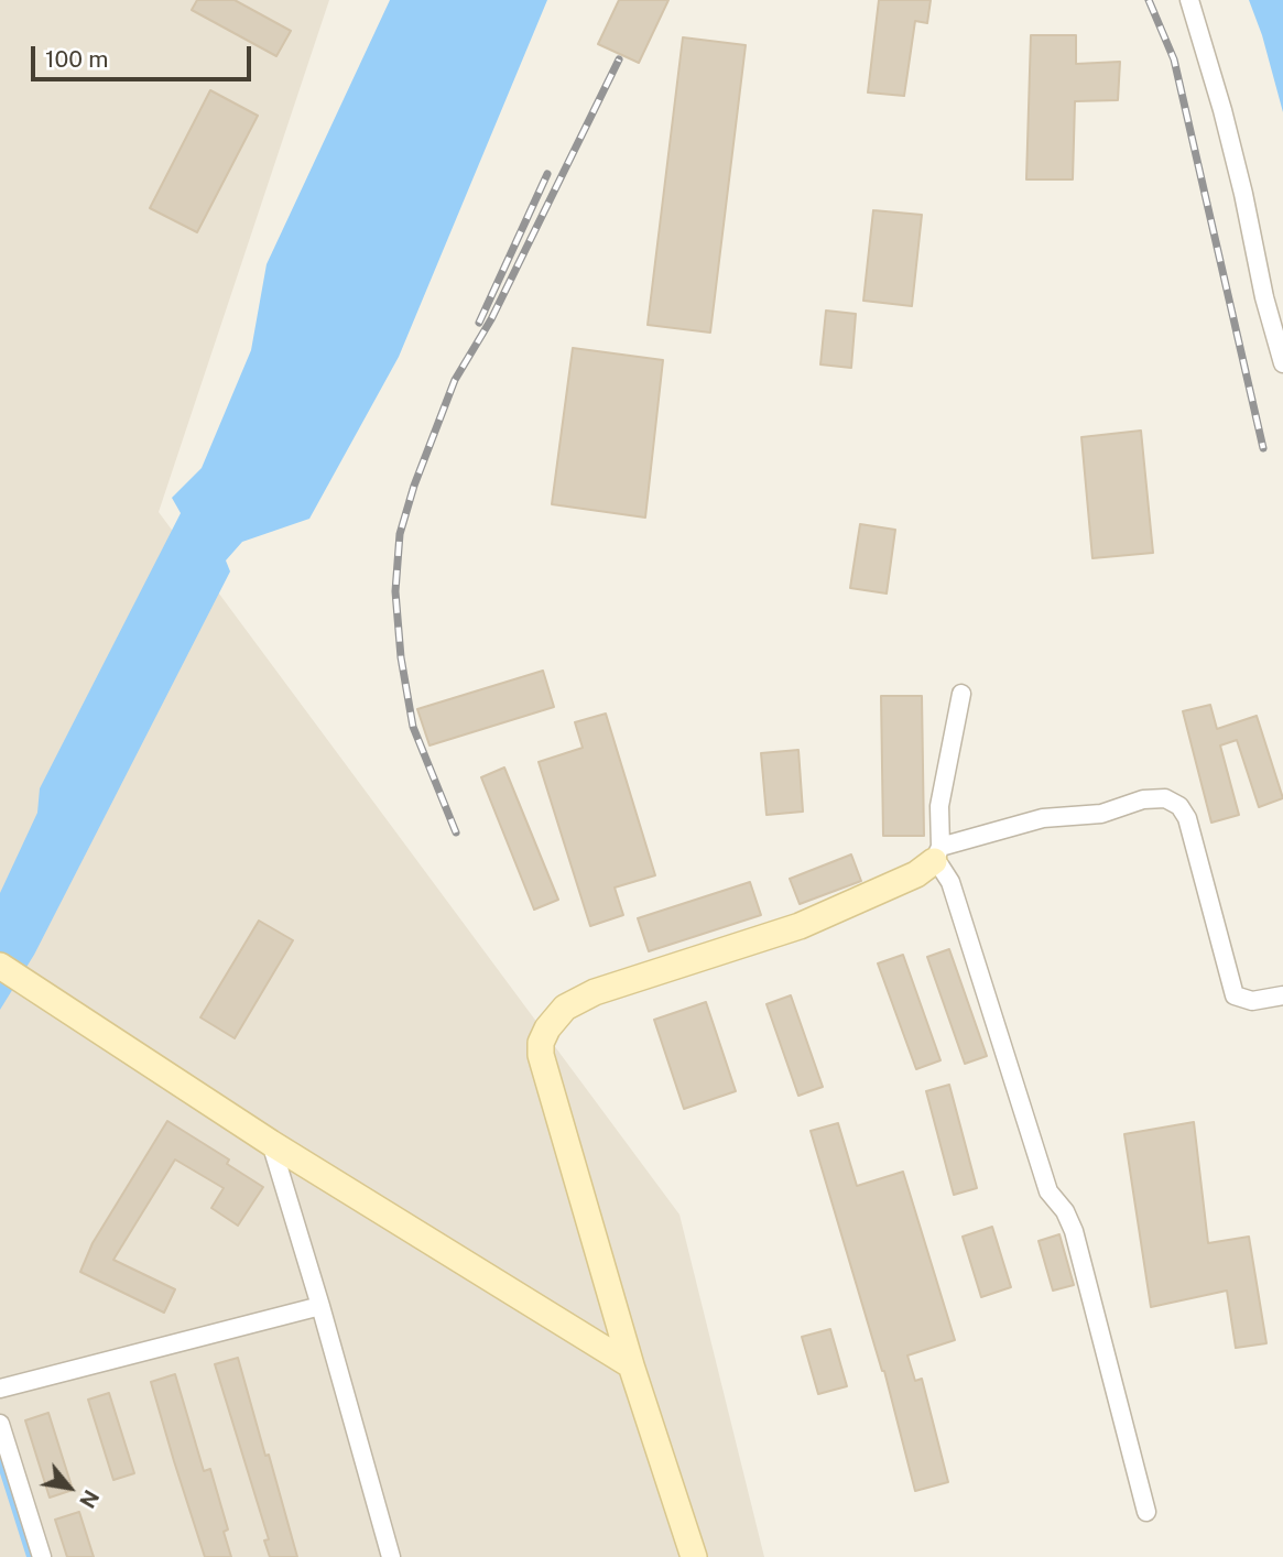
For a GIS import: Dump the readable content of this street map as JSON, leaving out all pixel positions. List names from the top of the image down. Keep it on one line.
{"scale_bar":"100 m","north":"bottom right"}
